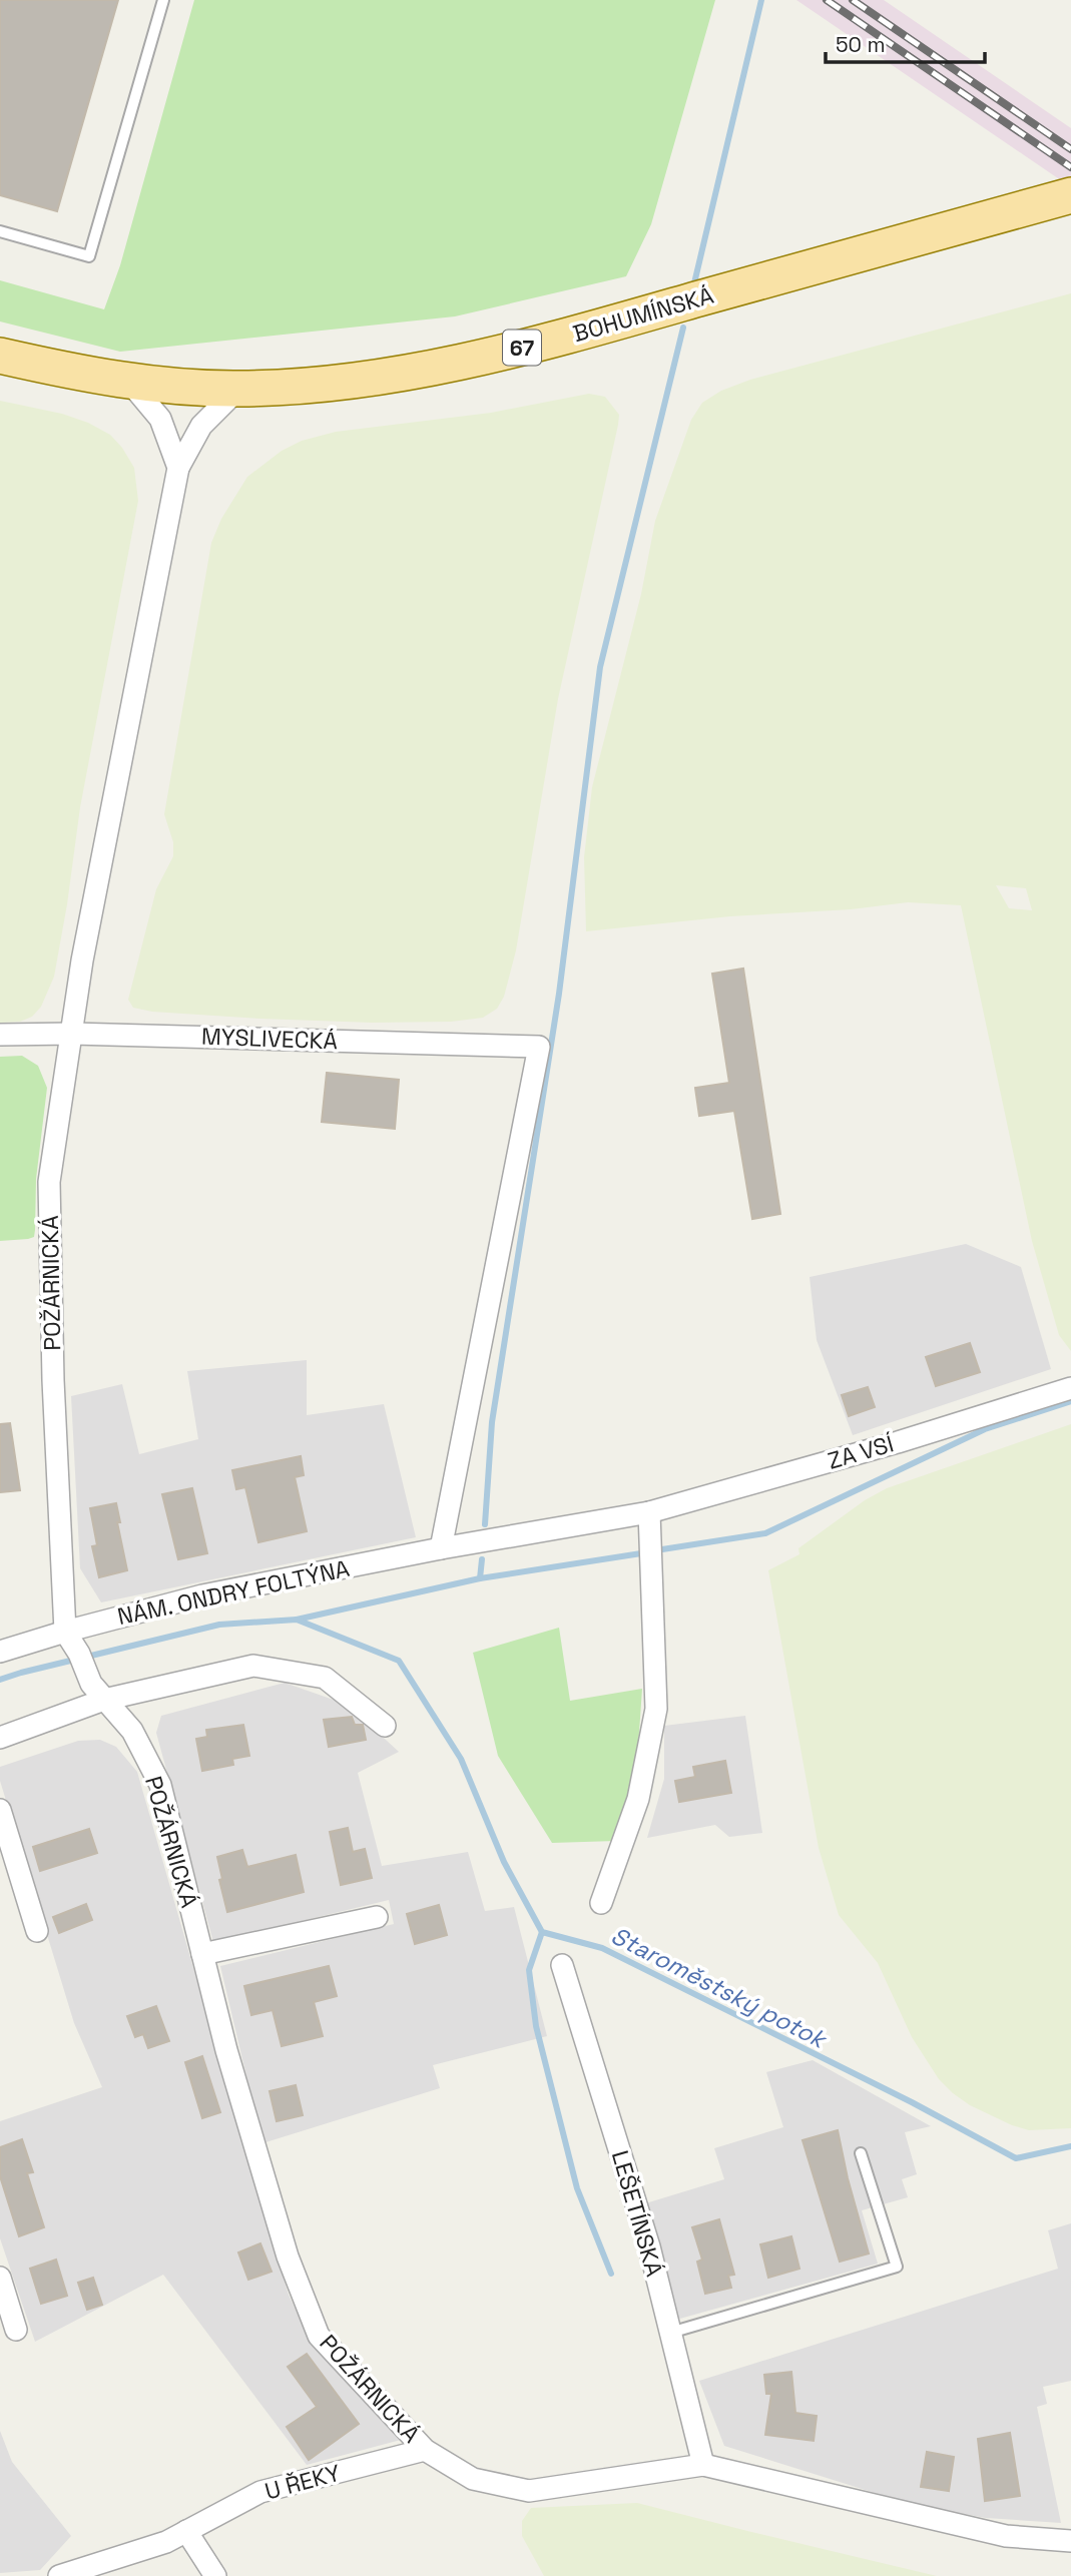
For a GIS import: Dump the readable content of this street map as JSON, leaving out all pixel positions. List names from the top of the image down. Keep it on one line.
{"streets":{"main road":["BOHUMÍNSKÁ","67"],"street":["MYSLIVECKÁ","POŽÁRNICKÁ","ZA VSÍ","NÁM. ONDRY FOLTÝNA","LEŠETÍNSKÁ","U ŘEKY"]},"crossings":[["MYSLIVECKÁ","POŽÁRNICKÁ"],["MYSLIVECKÁ","NÁM. ONDRY FOLTÝNA"],["POŽÁRNICKÁ","NÁM. ONDRY FOLTÝNA"],["POŽÁRNICKÁ","U ŘEKY"],["ZA VSÍ","NÁM. ONDRY FOLTÝNA"]],"water":["Staroměstský potok"],"scale_bar":"50 m"}
